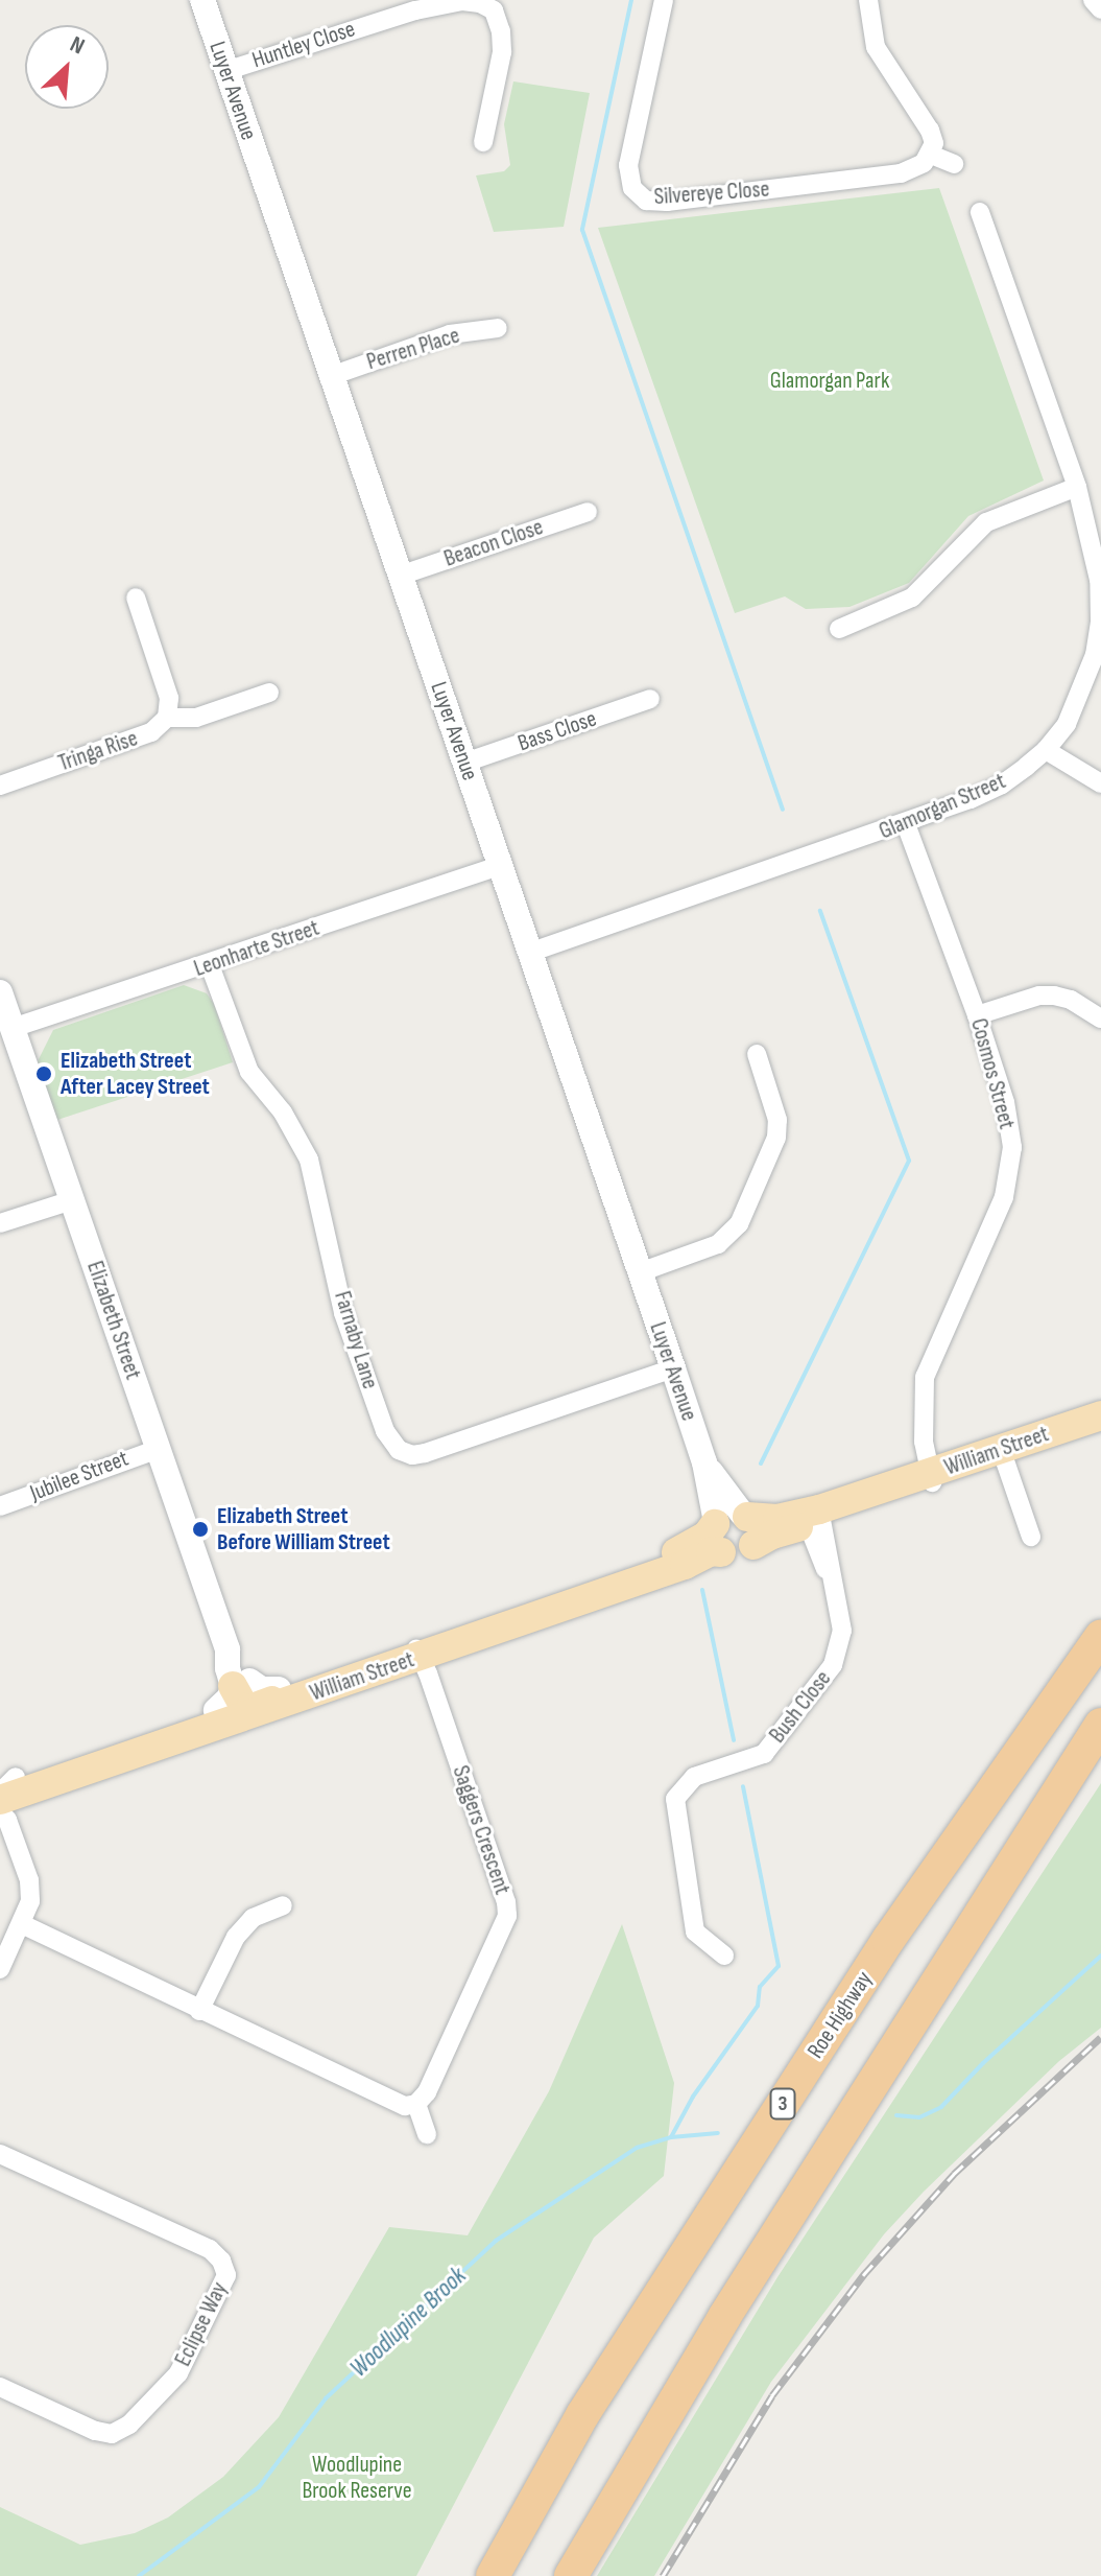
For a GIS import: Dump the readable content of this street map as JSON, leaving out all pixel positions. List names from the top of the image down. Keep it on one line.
{"streets":{"highway":["Roe Highway","3"],"main road":["William Street"],"street":["Huntley Close","Luyer Avenue","Silvereye Close","Perren Place","Beacon Close","Bass Close","Tringa Rise","Glamorgan Street","Leonharte Street","Cosmos Street","Elizabeth Street","Farnaby Lane","Jubilee Street","Bush Close","Saggers Crescent","Eclipse Way"]},"crossings":[["Huntley Close","Luyer Avenue"],["Luyer Avenue","Perren Place"],["Luyer Avenue","Beacon Close"],["Luyer Avenue","Bass Close"],["Luyer Avenue","Glamorgan Street"],["Luyer Avenue","Leonharte Street"],["Luyer Avenue","Farnaby Lane"],["Luyer Avenue","William Street"],["Glamorgan Street","Cosmos Street"],["Leonharte Street","Elizabeth Street"],["Leonharte Street","Farnaby Lane"],["Cosmos Street","William Street"],["Elizabeth Street","William Street"],["Elizabeth Street","Jubilee Street"],["William Street","Bush Close"],["William Street","Saggers Crescent"]],"water":["Woodlupine Brook"],"parks":["Glamorgan Park","Woodlupine Brook Reserve"],"places":["Elizabeth Street After Lacey Street","Elizabeth Street Before William Street"],"north":"top right"}
